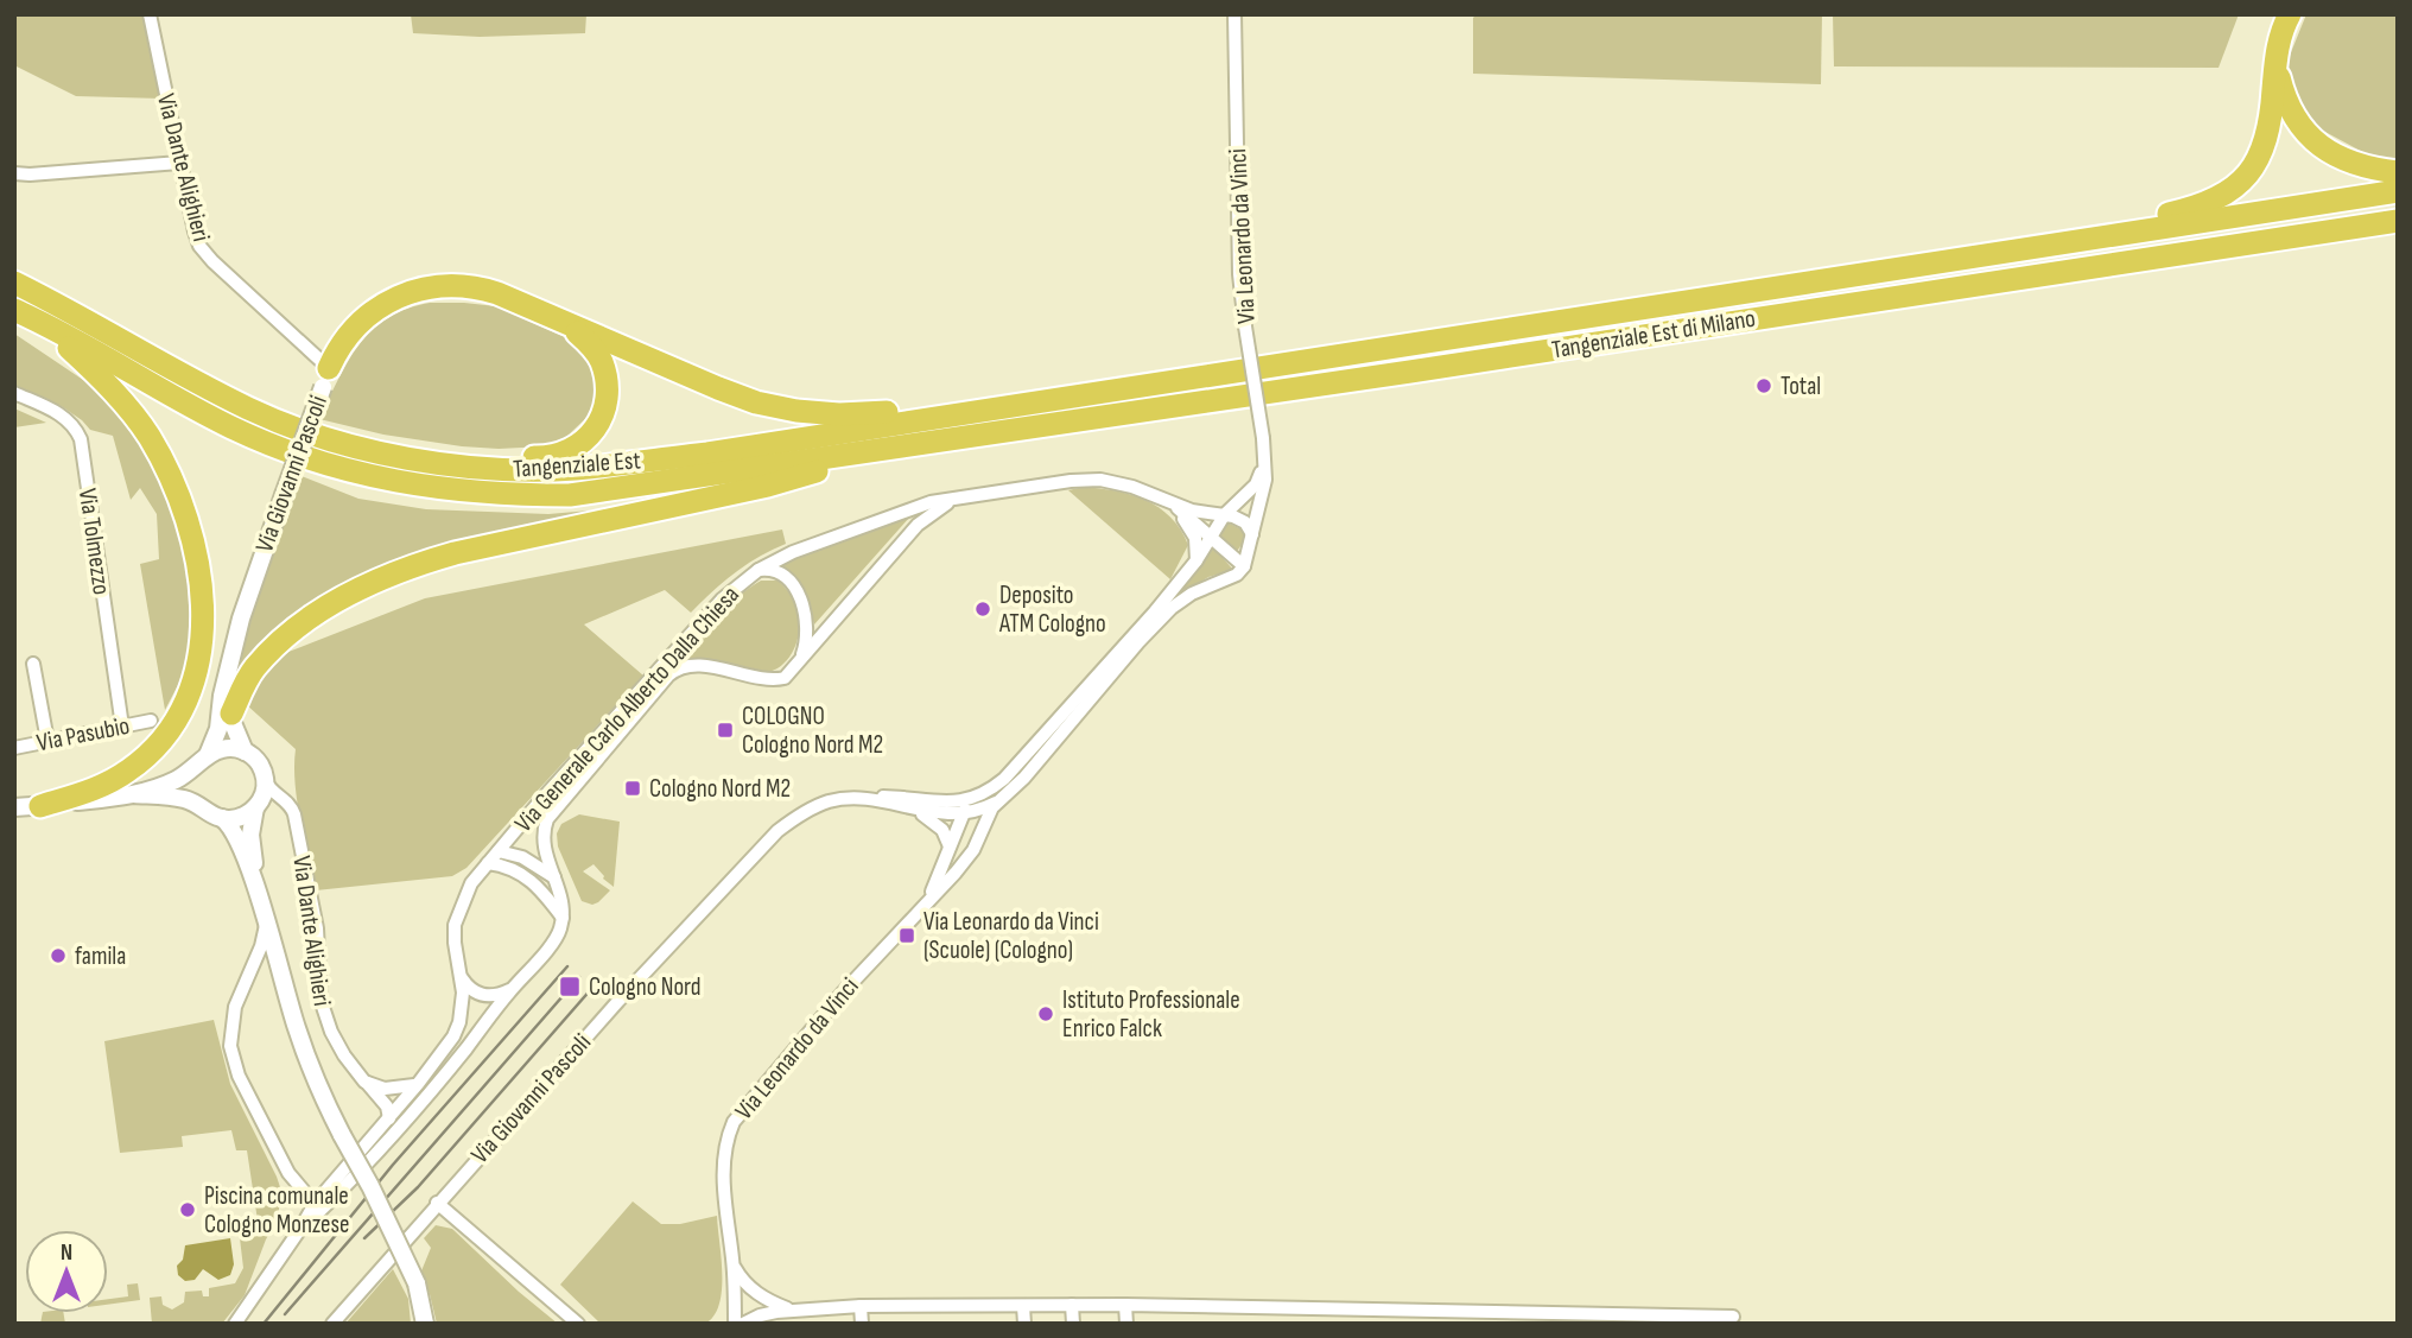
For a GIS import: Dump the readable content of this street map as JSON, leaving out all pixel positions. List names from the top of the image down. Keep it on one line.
{"streets":{"highway":["Tangenziale Est di Milano","Tangenziale Est"],"street":["Via Dante Alighieri","Via Leonardo da Vinci","Via Giovanni Pascoli","Via Tolmezzo","Via Generale Carlo Alberto Dalla Chiesa","Via Pasubio"]},"crossings":[["Via Dante Alighieri","Via Giovanni Pascoli"],["Via Dante Alighieri","Via Generale Carlo Alberto Dalla Chiesa"],["Via Leonardo da Vinci","Via Giovanni Pascoli"],["Via Leonardo da Vinci","Via Generale Carlo Alberto Dalla Chiesa"],["Tangenziale Est di Milano","Tangenziale Est"],["Via Tolmezzo","Via Pasubio"]],"places":{"other":["Total","Deposito ATM Cologno","famila","Istituto Professionale Enrico Falck","Piscina comunale Cologno Monzese"],"transit":["COLOGNO Cologno Nord M2","Cologno Nord M2","Via Leonardo da Vinci (Scuole) (Cologno)","Cologno Nord"]},"north":"top"}
